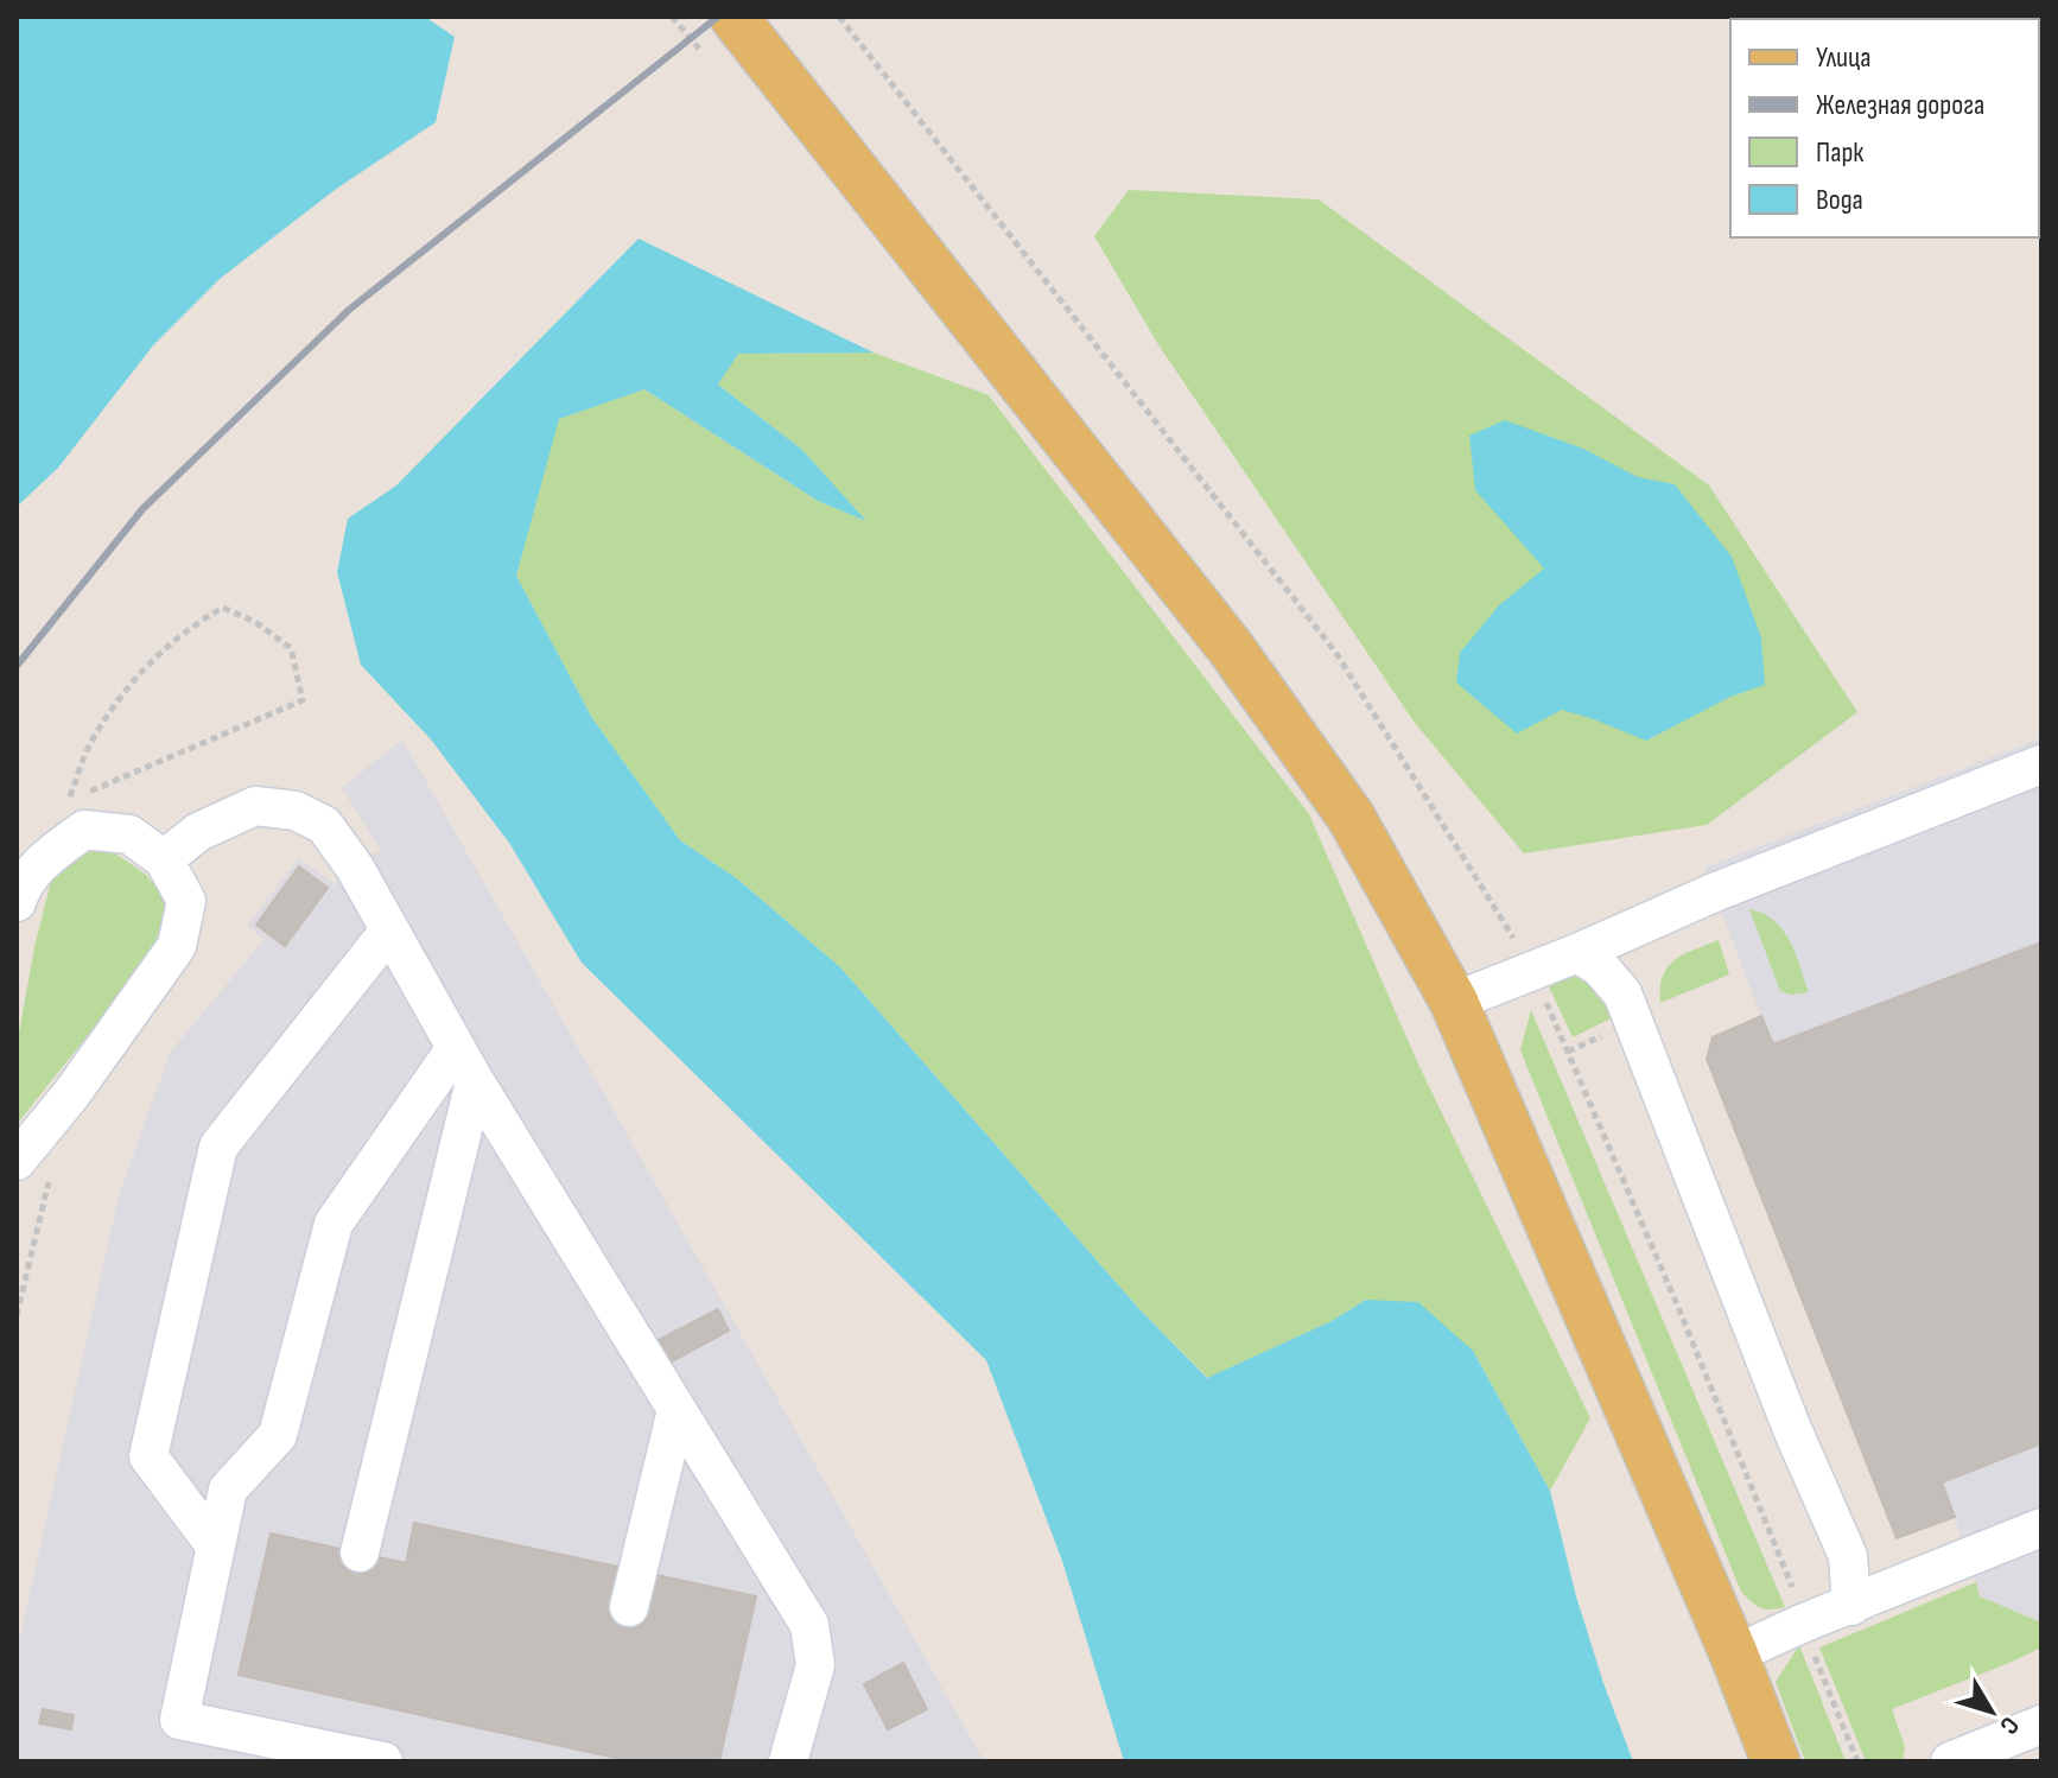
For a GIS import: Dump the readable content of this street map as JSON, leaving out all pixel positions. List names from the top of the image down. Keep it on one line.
{"legend":["Улица","Железная дорога","Парк","Вода"],"north":"bottom right"}
